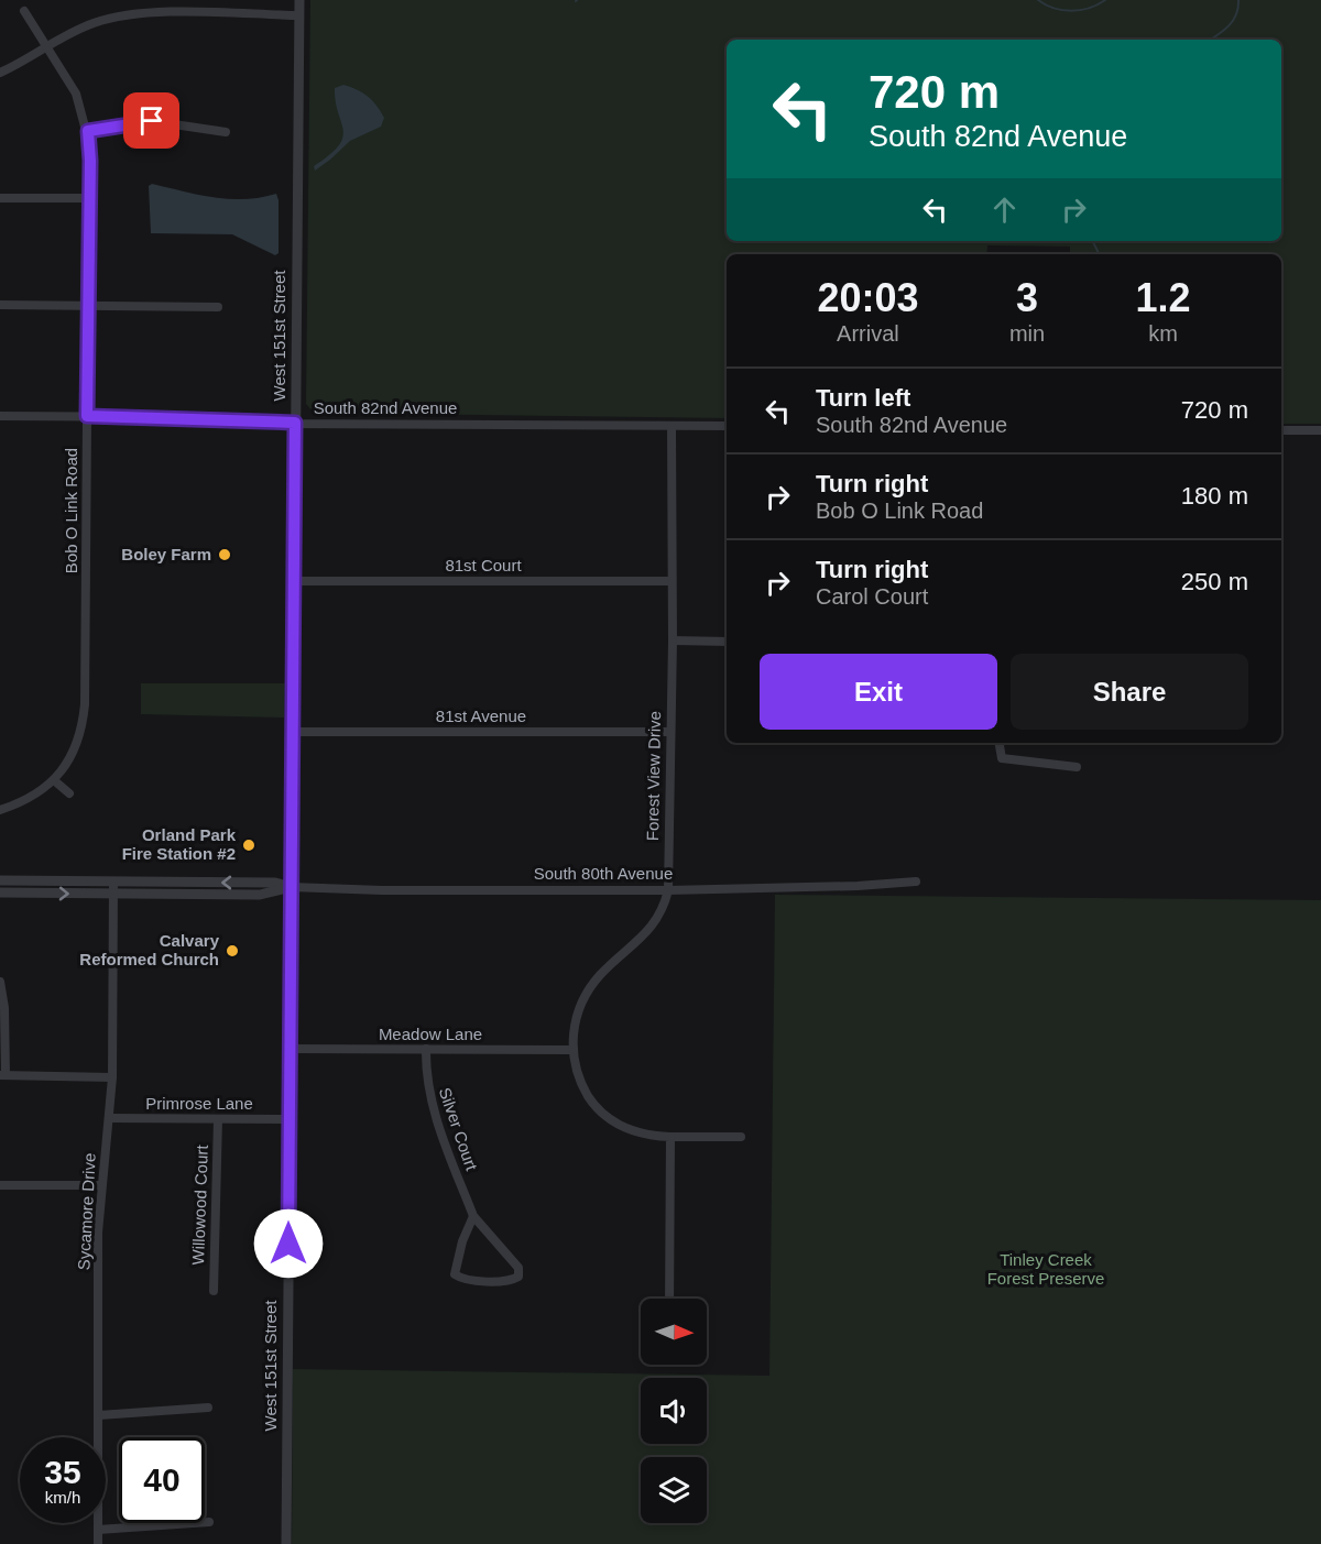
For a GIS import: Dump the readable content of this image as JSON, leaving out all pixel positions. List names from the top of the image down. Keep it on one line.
{"streets":{"street":["West 151st Street","South 82nd Avenue","Bob O Link Road","81st Court","81st Avenue","Forest View Drive","South 80th Avenue","Meadow Lane","Primrose Lane","Silver Court","Willowood Court","Sycamore Drive"]},"crossings":[["West 151st Street","South 82nd Avenue"],["West 151st Street","81st Court"],["West 151st Street","81st Avenue"],["West 151st Street","South 80th Avenue"],["West 151st Street","Meadow Lane"],["West 151st Street","Primrose Lane"],["South 82nd Avenue","Bob O Link Road"],["South 82nd Avenue","Forest View Drive"],["81st Court","Forest View Drive"],["81st Avenue","Forest View Drive"],["Forest View Drive","South 80th Avenue"],["Forest View Drive","Meadow Lane"],["South 80th Avenue","Sycamore Drive"],["Meadow Lane","Silver Court"],["Primrose Lane","Willowood Court"],["Primrose Lane","Sycamore Drive"]],"parks":["Tinley Creek Forest Preserve"],"places":["Boley Farm","Orland Park Fire Station #2","Calvary Reformed Church"],"north":"right","page":{"turn":["720 m","South 82nd Avenue"],"eta":["20:03","Arrival","3","min","1.2","km"],"list":[{"name":"Turn left","note":"South 82nd Avenue","value":"720 m"},{"name":"Turn right","note":"Bob O Link Road","value":"180 m"},{"name":"Turn right","note":"Carol Court","value":"250 m"}],"buttons":["Exit","Share"],"speed":"35 km/h","limit":"40"}}
